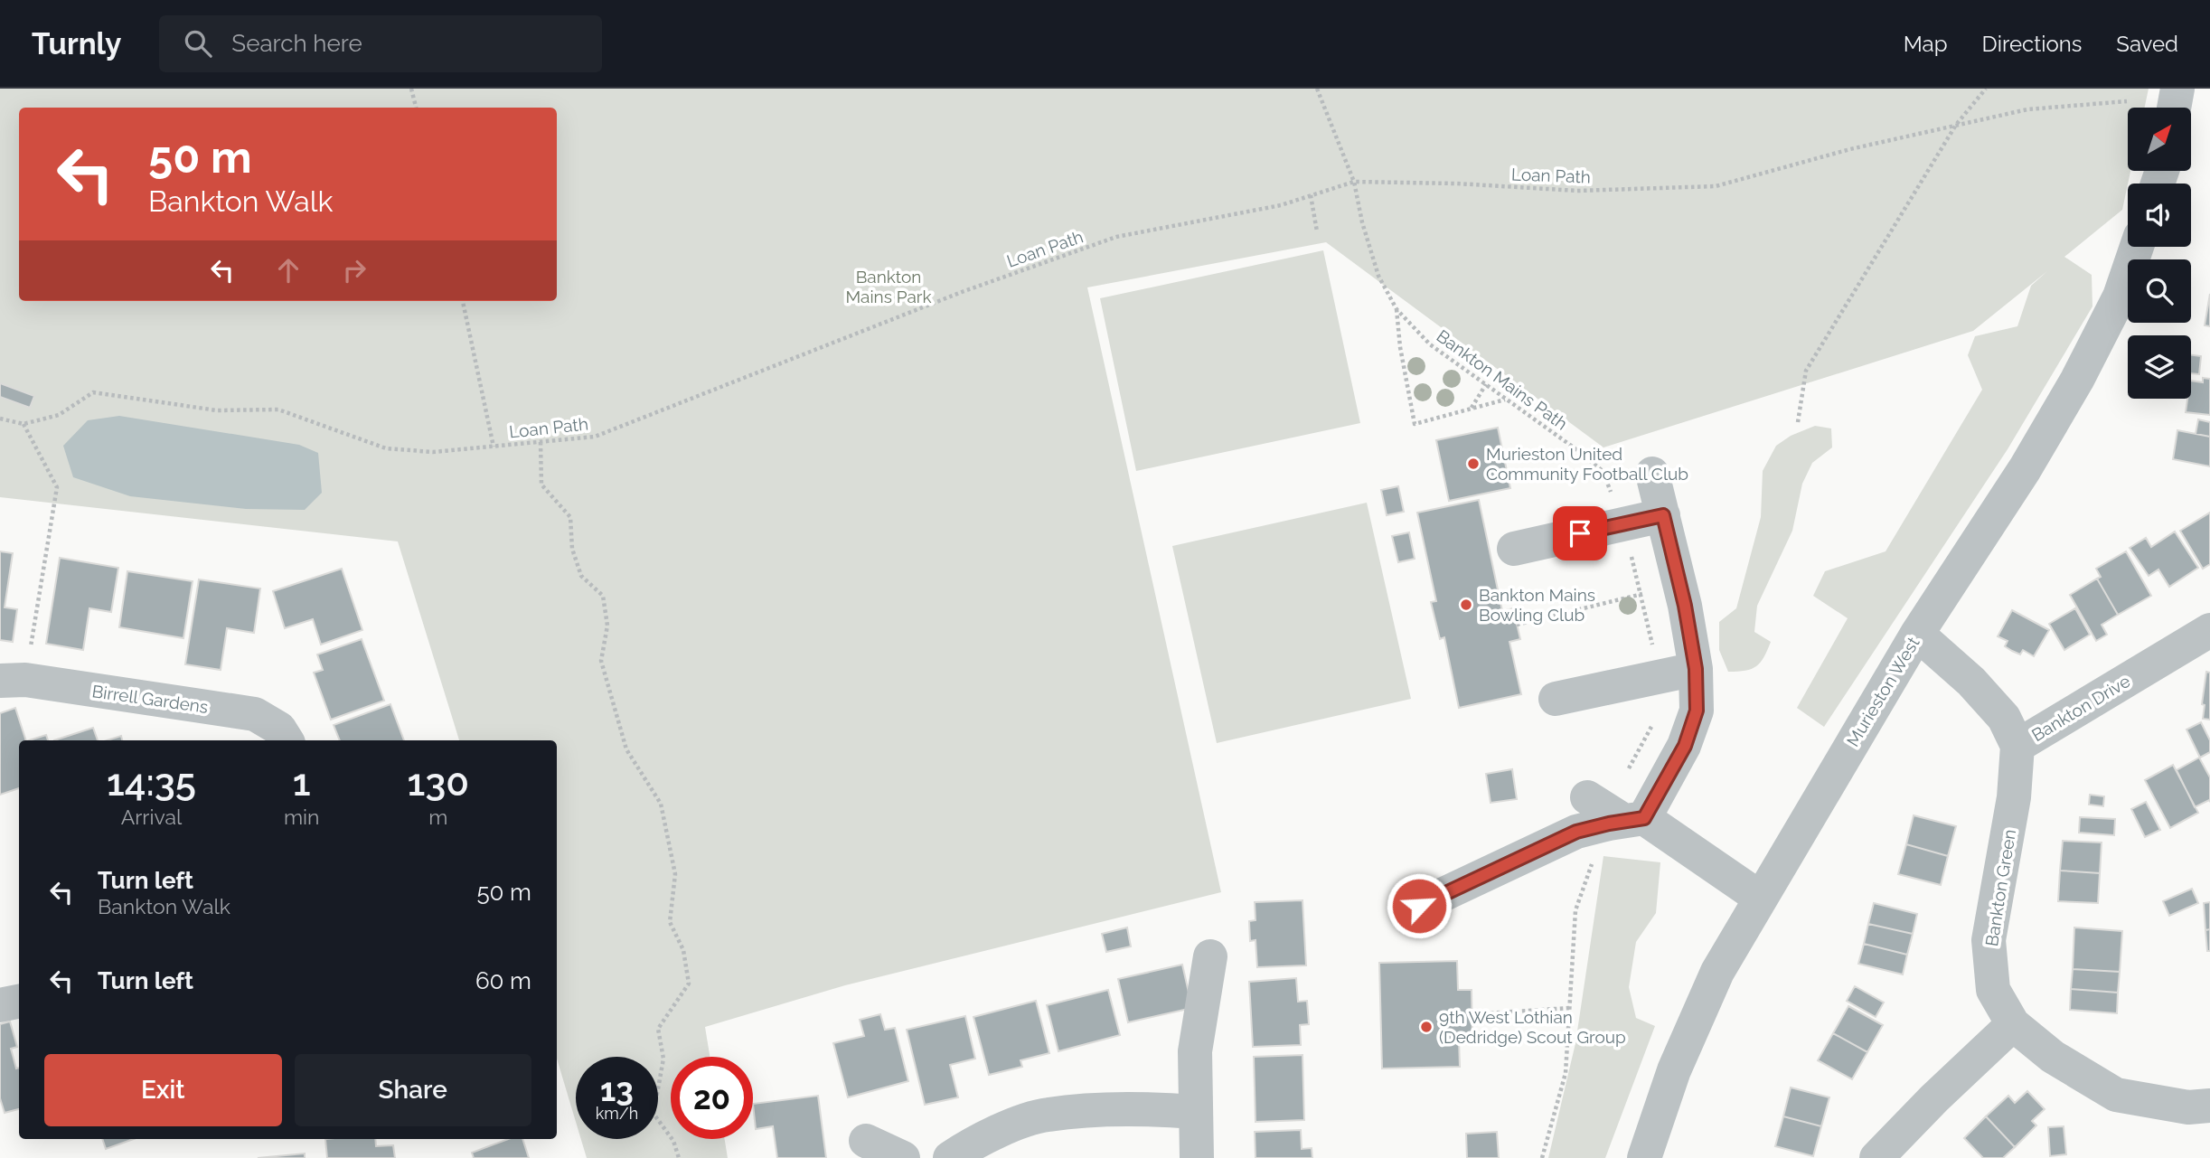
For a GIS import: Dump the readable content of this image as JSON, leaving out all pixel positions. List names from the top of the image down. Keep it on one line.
{"streets":{"street":["Murieston West","Birrell Gardens","Bankton Drive","Bankton Green"],"path":["Loan Path","Bankton Mains Path"]},"crossings":[["Loan Path","Bankton Mains Path"],["Murieston West","Bankton Drive"],["Bankton Drive","Bankton Green"]],"parks":["Bankton Mains Park"],"places":["Murieston United Community Football Club","Bankton Mains Bowling Club","9th West Lothian (Dedridge) Scout Group"],"north":"top right","page":{"header":"Turnly","search":"Search here","nav":["Map","Directions","Saved"],"turn":["50 m","Bankton Walk"],"eta":["14:35","Arrival","1","min","130","m"],"list":[{"name":"Turn left","note":"Bankton Walk","value":"50 m"},{"name":"Turn left","value":"60 m"}],"buttons":["Exit","Share"],"speed":"13 km/h","limit":"20"}}
